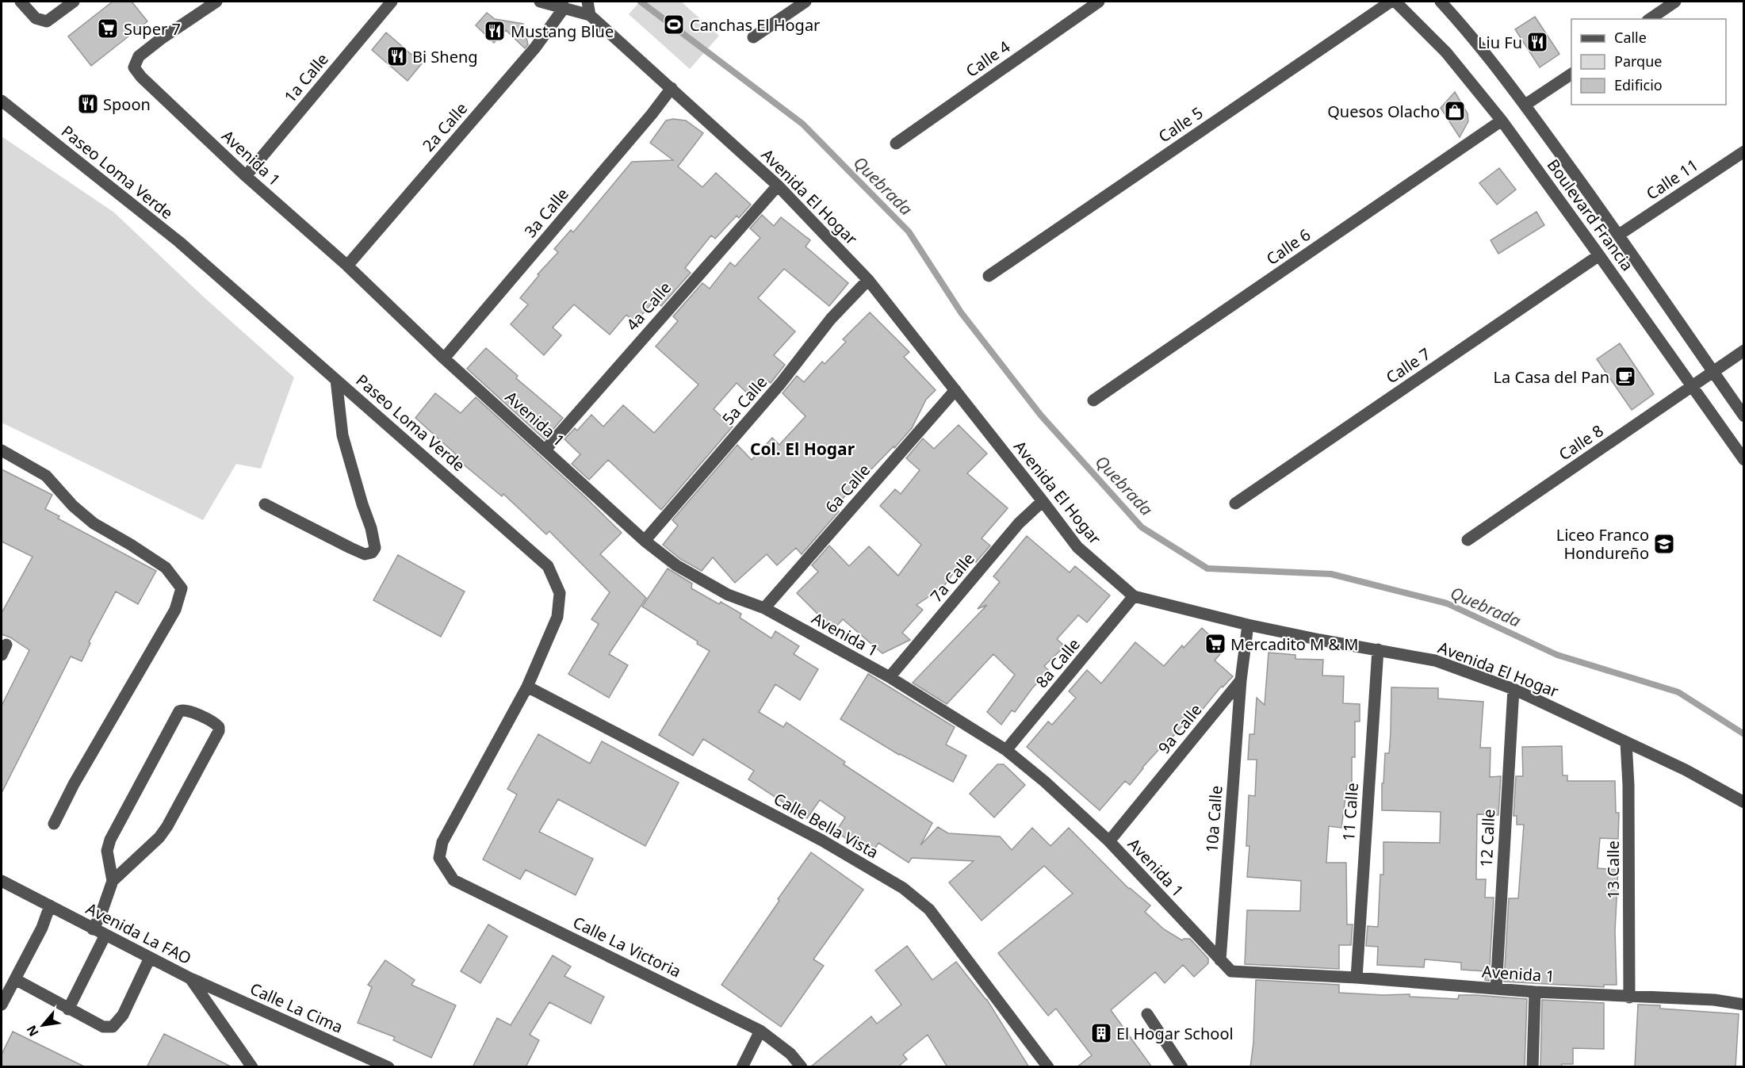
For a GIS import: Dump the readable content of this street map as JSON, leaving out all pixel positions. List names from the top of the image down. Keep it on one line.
{"streets":{"street":["Calle 4","1a Calle","Calle 5","2a Calle","Avenida 1","Paseo Loma Verde","Calle 11","Avenida El Hogar","3a Calle","Boulevard Francia","Calle 6","4a Calle","Calle 7","5a Calle","Calle 8","6a Calle","7a Calle","8a Calle","9a Calle","11 Calle","10a Calle","Calle Bella Vista","12 Calle","13 Calle","Avenida La FAO","Calle La Victoria","Calle La Cima"]},"crossings":[["1a Calle","Avenida 1"],["2a Calle","Avenida 1"],["2a Calle","Avenida El Hogar"],["Avenida 1","3a Calle"],["Avenida 1","4a Calle"],["Avenida 1","5a Calle"],["Avenida 1","6a Calle"],["Avenida 1","7a Calle"],["Avenida 1","8a Calle"],["Avenida 1","9a Calle"],["Avenida 1","11 Calle"],["Avenida 1","10a Calle"],["Avenida 1","12 Calle"],["Avenida 1","13 Calle"],["Paseo Loma Verde","Calle Bella Vista"],["Paseo Loma Verde","Calle La Victoria"],["Calle 11","Boulevard Francia"],["Avenida El Hogar","3a Calle"],["Avenida El Hogar","4a Calle"],["Avenida El Hogar","5a Calle"],["Avenida El Hogar","6a Calle"],["Avenida El Hogar","7a Calle"],["Avenida El Hogar","8a Calle"],["Avenida El Hogar","11 Calle"],["Avenida El Hogar","12 Calle"],["Avenida El Hogar","13 Calle"],["Boulevard Francia","Calle 6"],["Boulevard Francia","Calle 7"],["Boulevard Francia","Calle 8"],["9a Calle","10a Calle"],["Avenida La FAO","Calle La Cima"]],"districts":["Col. El Hogar"],"water":["Quebrada"],"places":{"sports":["Canchas El Hogar"],"supermarket":["Super 7","Mercadito M & M"],"restaurant":["Mustang Blue","Liu Fu","Bi Sheng","Spoon"],"shop":["Quesos Olacho"],"cafe":["La Casa del Pan"],"school or university":["Liceo Franco Hondureño"],"building":["El Hogar School"]},"legend":["Calle","Parque","Edificio"],"north":"bottom left"}
